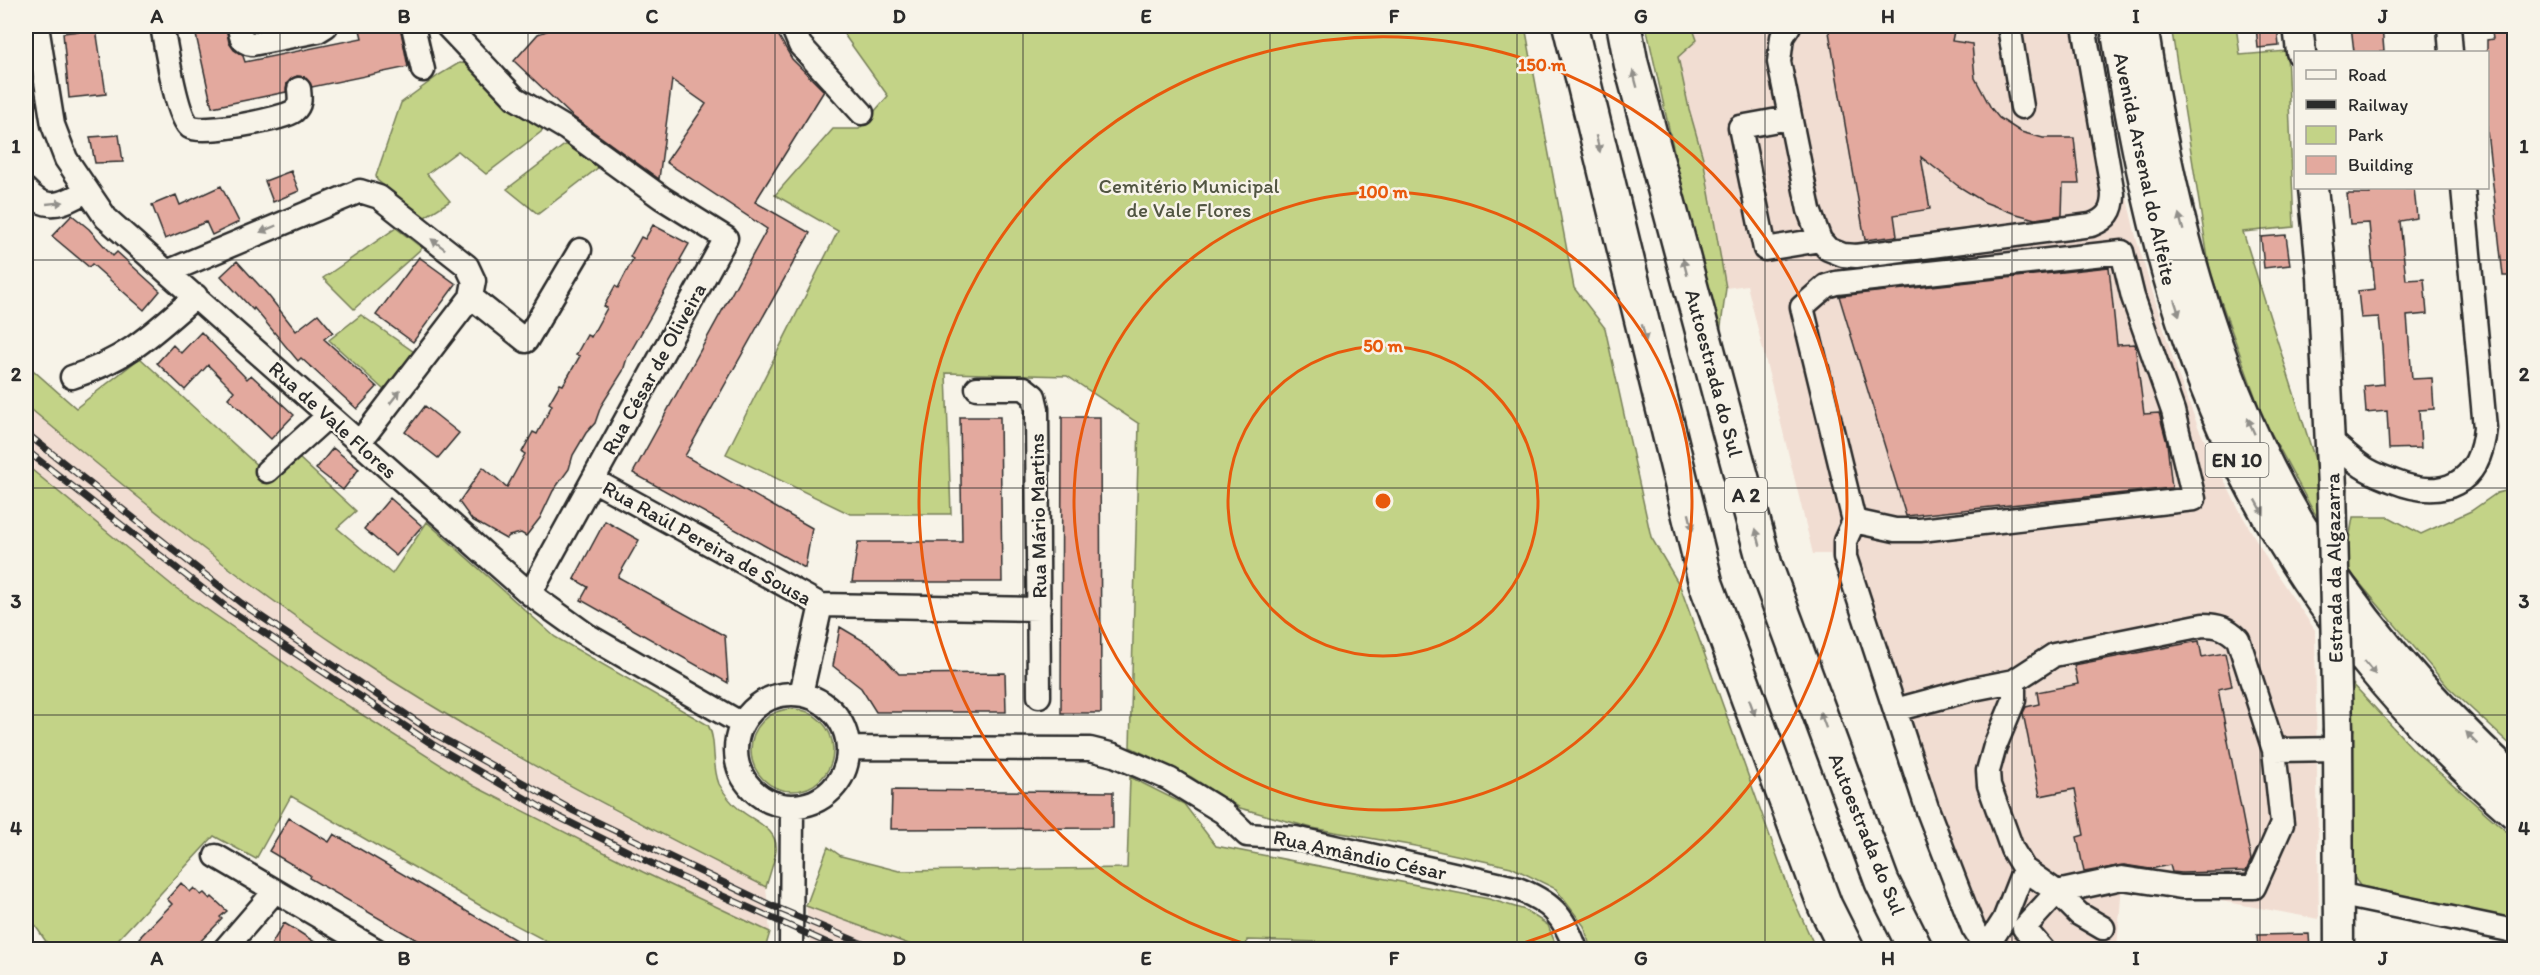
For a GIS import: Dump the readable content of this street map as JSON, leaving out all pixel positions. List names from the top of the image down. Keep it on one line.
{"streets":{"highway":["Autoestrada do Sul","A 2"],"main road":["Avenida Arsenal do Alfeite","EN 10","Estrada da Algazarra"],"street":["Rua César de Oliveira","Rua de Vale Flores","Rua Mário Martins","Rua Raúl Pereira de Sousa","Rua Amândio César"]},"crossings":[["Rua César de Oliveira","Rua de Vale Flores"],["Rua César de Oliveira","Rua Raúl Pereira de Sousa"],["Rua de Vale Flores","Rua Amândio César"],["Rua Mário Martins","Rua Raúl Pereira de Sousa"]],"parks":["Cemitério Municipal de Vale Flores"],"legend":["Road","Railway","Park","Building"],"grid":{"columns":["A","B","C","D","E","F","G","H","I","J"],"rows":["1","2","3","4"]},"rings":["150 m","100 m","50 m"]}
